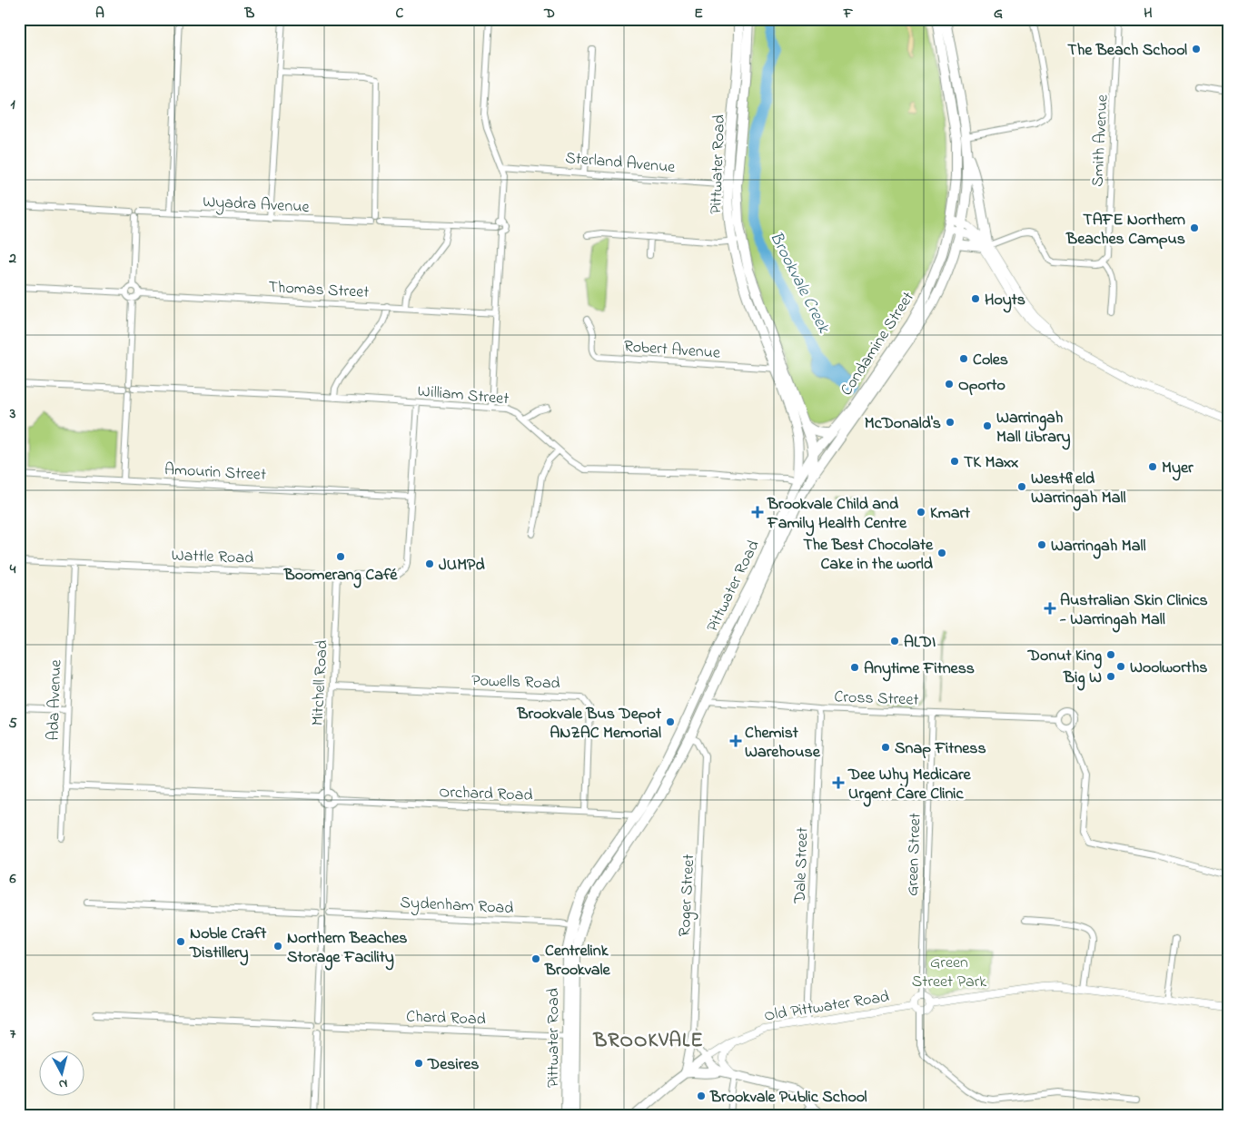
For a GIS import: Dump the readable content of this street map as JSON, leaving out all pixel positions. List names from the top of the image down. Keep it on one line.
{"streets":{"main road":["Pittwater Road","Condamine Street","Cross Street","Old Pittwater Road"],"street":["Smith Avenue","Sterland Avenue","Wyadra Avenue","Thomas Street","Robert Avenue","William Street","Amourin Street","Wattle Road","Powells Road","Mitchell Road","Ada Avenue","Orchard Road","Green Street","Dale Street","Roger Street","Sydenham Road","Chard Road"]},"crossings":[["Sterland Avenue","Pittwater Road"],["Pittwater Road","Condamine Street"],["Pittwater Road","Robert Avenue"],["Pittwater Road","William Street"],["Pittwater Road","Cross Street"],["Pittwater Road","Orchard Road"],["Pittwater Road","Roger Street"],["Pittwater Road","Sydenham Road"],["Pittwater Road","Chard Road"],["Condamine Street","William Street"],["Amourin Street","Wattle Road"],["Wattle Road","Mitchell Road"],["Wattle Road","Ada Avenue"],["Powells Road","Mitchell Road"],["Powells Road","Orchard Road"],["Mitchell Road","Orchard Road"],["Cross Street","Green Street"],["Cross Street","Dale Street"],["Green Street","Old Pittwater Road"],["Dale Street","Old Pittwater Road"],["Roger Street","Old Pittwater Road"]],"districts":["BROOKVALE"],"water":["Brookvale Creek"],"parks":["Green Street Park"],"places":{"other":["The Beach School","TAFE Northern Beaches Campus","Hoyts","Coles","Oporto","McDonald's","Warringah Mall Library","TK Maxx","Myer","Westfield Warringah Mall","Kmart","Warringah Mall","The Best Chocolate Cake in the world","Boomerang Café","JUMPd","ALDI","Donut King","Woolworths","Anytime Fitness","Big W","Brookvale Bus Depot ANZAC Memorial","Snap Fitness","Noble Craft Distillery","Northern Beaches Storage Facility","Centrelink Brookvale","Desires","Brookvale Public School"],"health":["Brookvale Child and Family Health Centre","Australian Skin Clinics - Warringah Mall","Chemist Warehouse","Dee Why Medicare Urgent Care Clinic"]},"north":"bottom","grid":{"columns":["A","B","C","D","E","F","G","H"],"rows":["1","2","3","4","5","6","7"]}}
